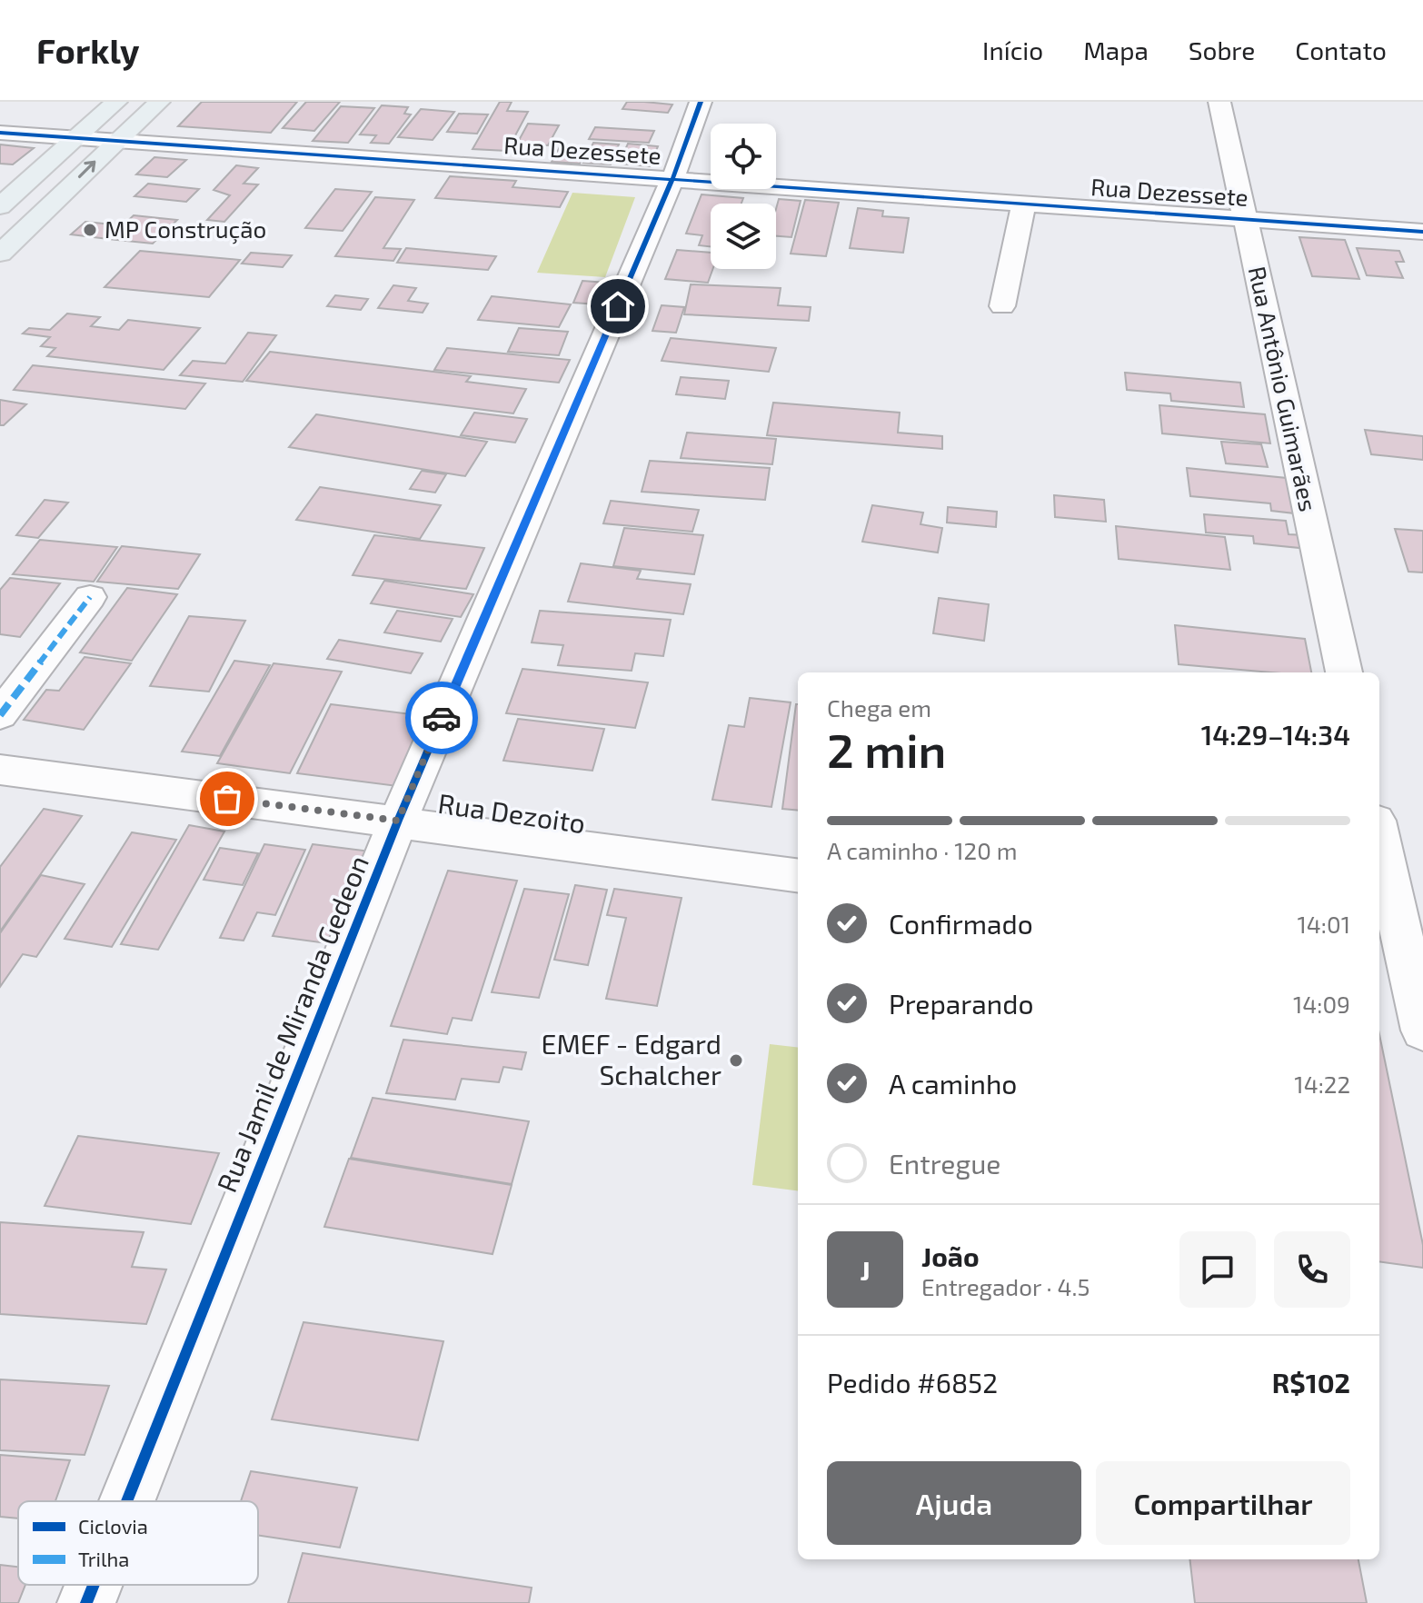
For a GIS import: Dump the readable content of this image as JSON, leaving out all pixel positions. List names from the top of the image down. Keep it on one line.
{"streets":{"street":["Rua Dezessete","Rua Antônio Guimarães","Rua Dezoito","Rua Jamil de Miranda Gedeon"]},"crossings":[["Rua Dezessete","Rua Antônio Guimarães"],["Rua Dezessete","Rua Jamil de Miranda Gedeon"],["Rua Dezoito","Rua Jamil de Miranda Gedeon"]],"places":["MP Construção","EMEF - Edgard Schalcher"],"legend":["Ciclovia","Trilha"],"page":{"header":"Forkly","nav":["Início","Mapa","Sobre","Contato"],"heading":["2 min","Chega em","14:29–14:34"],"panel":["João","Entregador · 4.5","Pedido #6852","R$102"],"bar":"A caminho · 120 m","list":[["Confirmado","14:01"],["Preparando","14:09"],["A caminho","14:22"],"Entregue"],"round":"J","buttons":["Ajuda","Compartilhar"]}}
